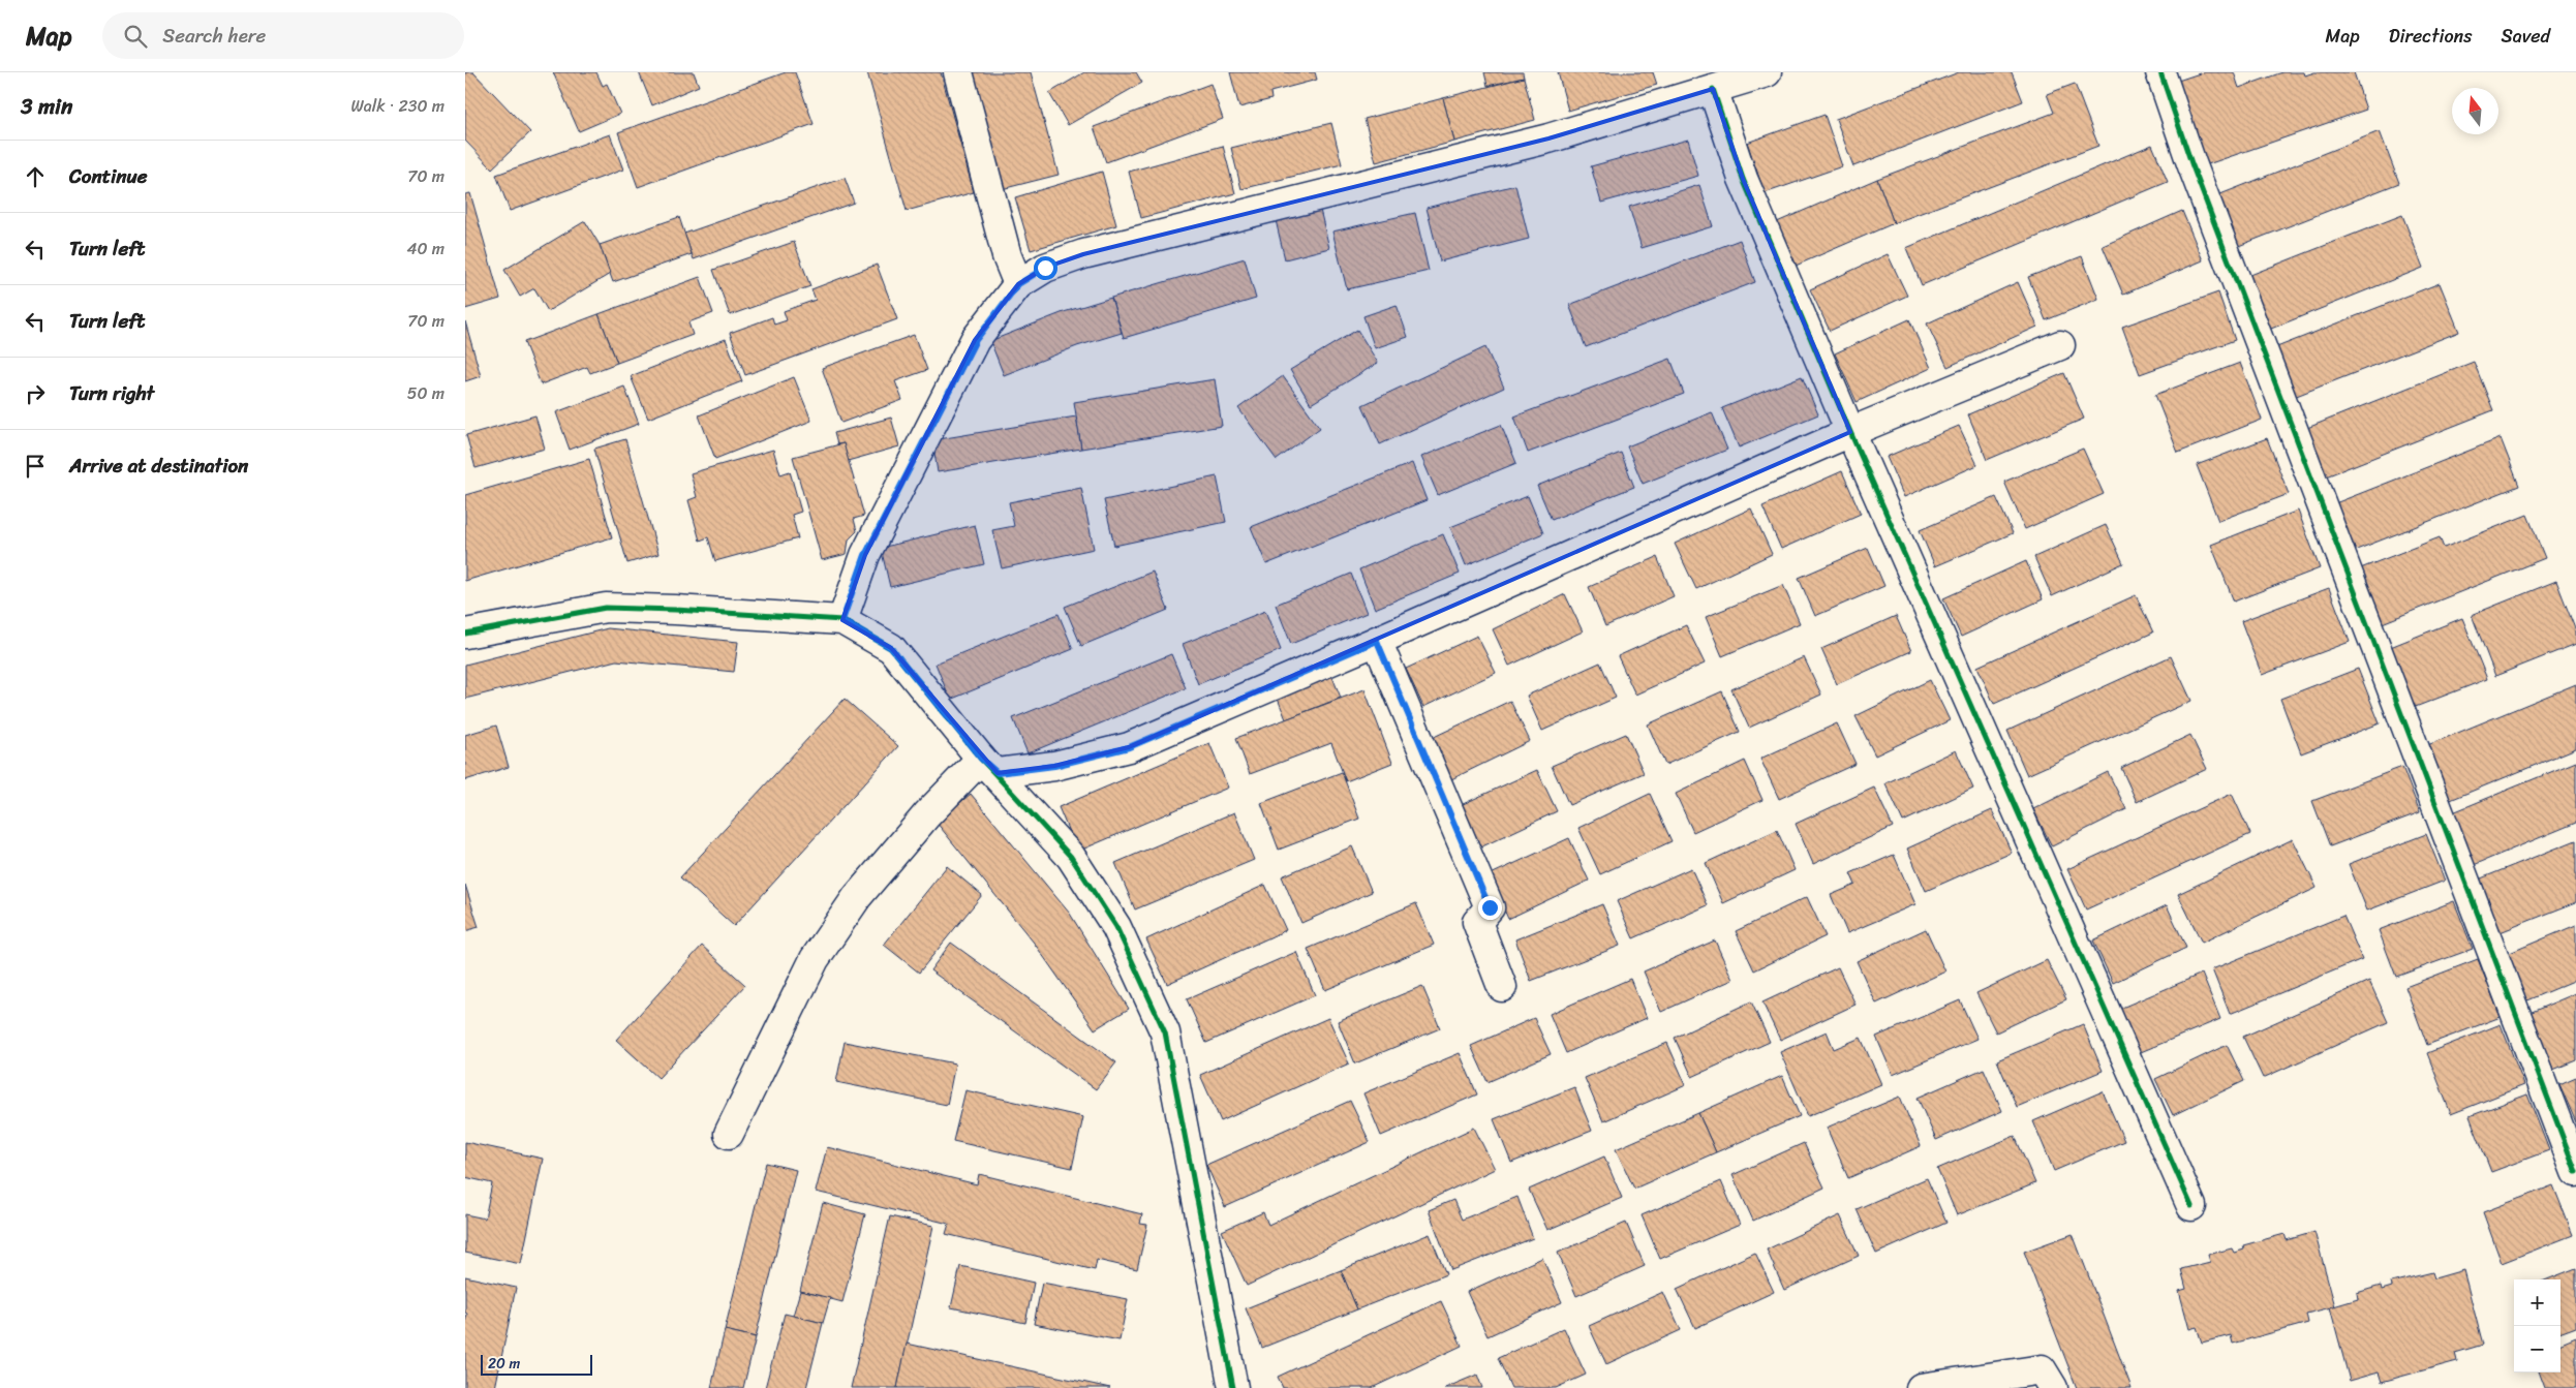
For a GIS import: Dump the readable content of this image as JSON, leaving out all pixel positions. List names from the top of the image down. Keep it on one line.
{"scale_bar":"20 m","north":"top","page":{"header":"Map","search":"Search here","nav":["Map","Directions","Saved"],"heading":["3 min","Walk · 230 m"],"list":[["Continue","70 m"],["Turn left","40 m"],["Turn left","70 m"],["Turn right","50 m"],"Arrive at destination"],"map_buttons":["+","−"],"scale":"20 m"}}
